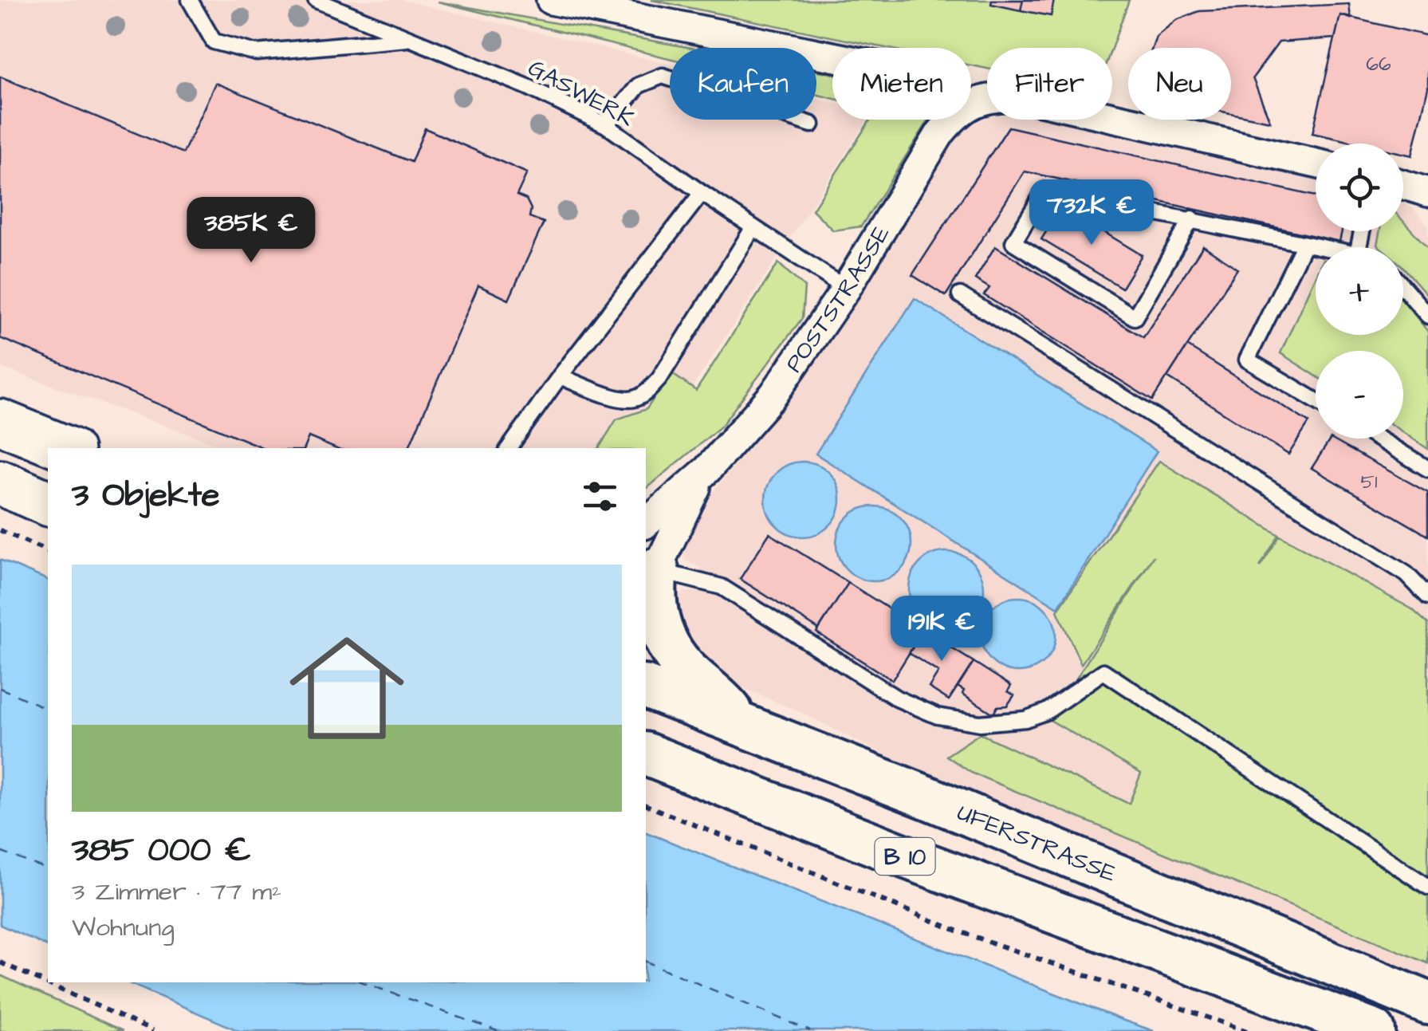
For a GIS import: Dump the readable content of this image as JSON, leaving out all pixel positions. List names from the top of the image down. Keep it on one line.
{"streets":{"main road":["UFERSTRASSE","B 10"],"street":["POSTSTRASSE"],"lane":["GASWERK"]},"crossings":[["GASWERK","POSTSTRASSE"]],"house_numbers":["66","51"],"page":{"chip":["Kaufen","Mieten","Filter","Neu"],"map_buttons":["+","−"],"price":["732K €","385K €","191K €"],"heading":"3 Objekte","list":[{"name":"385 000 €","note":"3 Zimmer · 77 m² · Wohnung"}]}}
